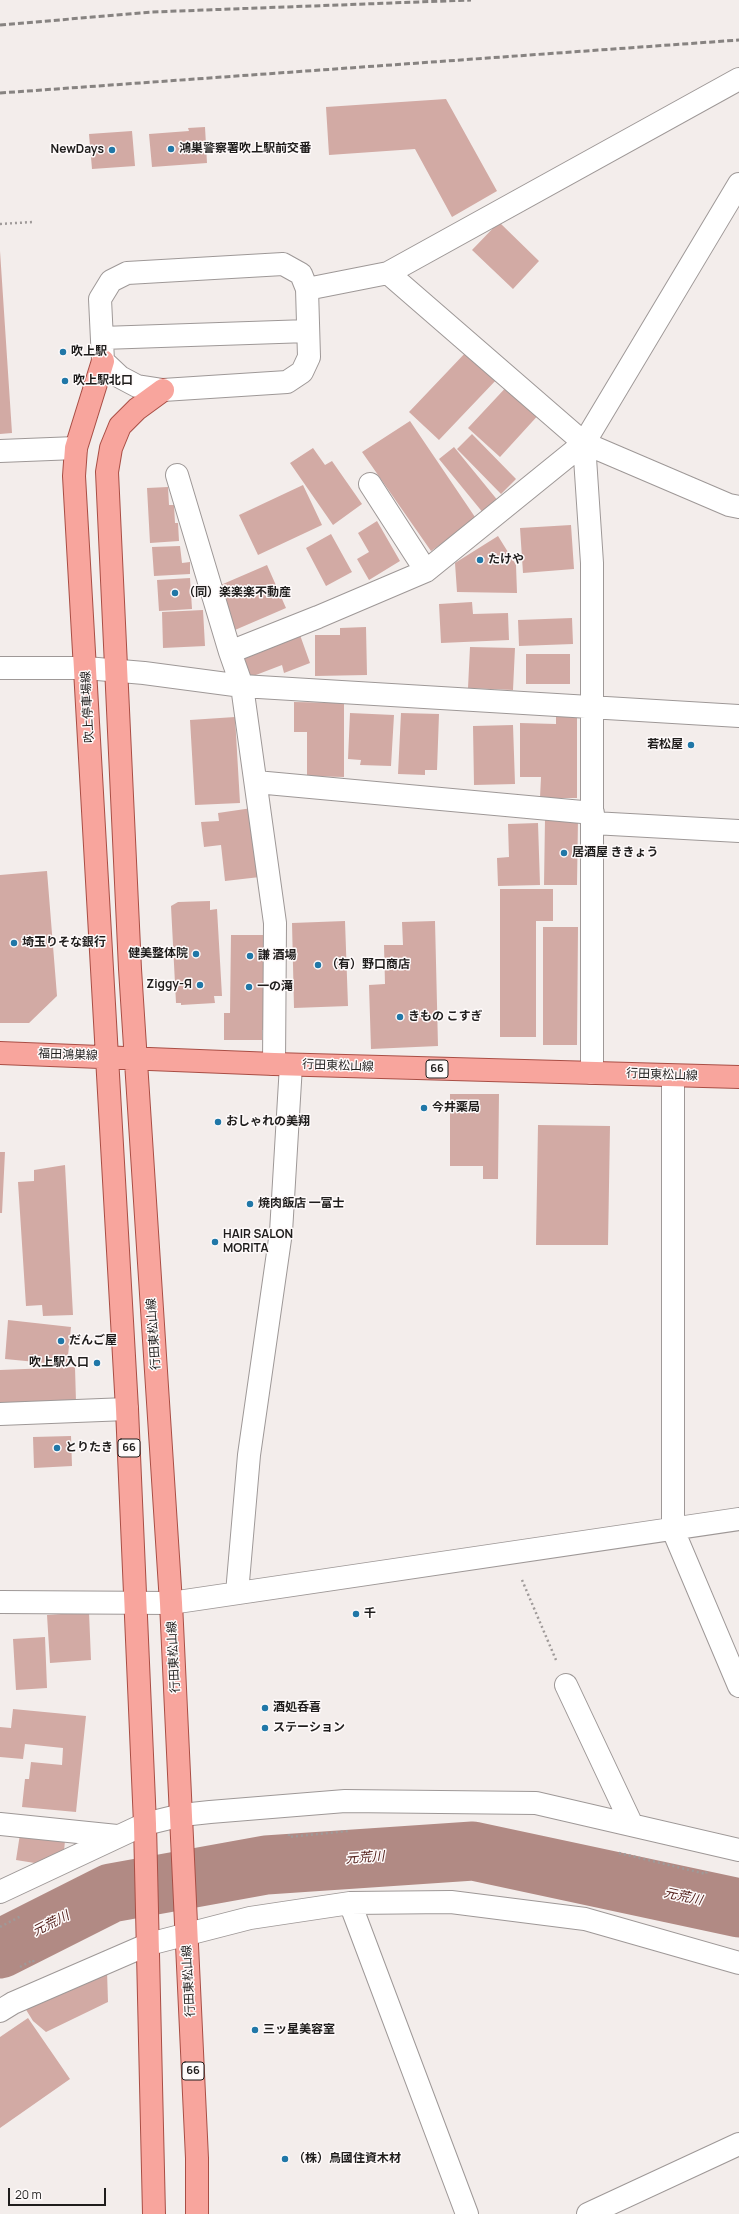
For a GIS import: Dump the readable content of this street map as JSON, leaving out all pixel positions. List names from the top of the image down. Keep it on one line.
{"streets":{"main road":["吹上停車場線","福田鴻巣線","行田東松山線","66"]},"crossings":[["吹上停車場線","福田鴻巣線"],["吹上停車場線","66"],["福田鴻巣線","行田東松山線"],["福田鴻巣線","66"]],"water":["元荒川"],"places":["鴻巣警察署吹上駅前交番","NewDays","吹上駅","吹上駅北口","たけや","（同）楽楽楽不動産","若松屋","居酒屋 ききょう","埼玉りそな銀行","健美整体院","謙 酒場","（有）野口商店","Ziggy-Я","一の滝","きもの こすぎ","今井薬局","おしゃれの美翔","焼肉飯店 一富士","HAIR SALON MORITA","だんご屋","吹上駅入口","とりたき","千","酒処呑喜","ステーション","三ッ星美容室","（株）鳥國住資木材"],"scale_bar":"20 m"}
